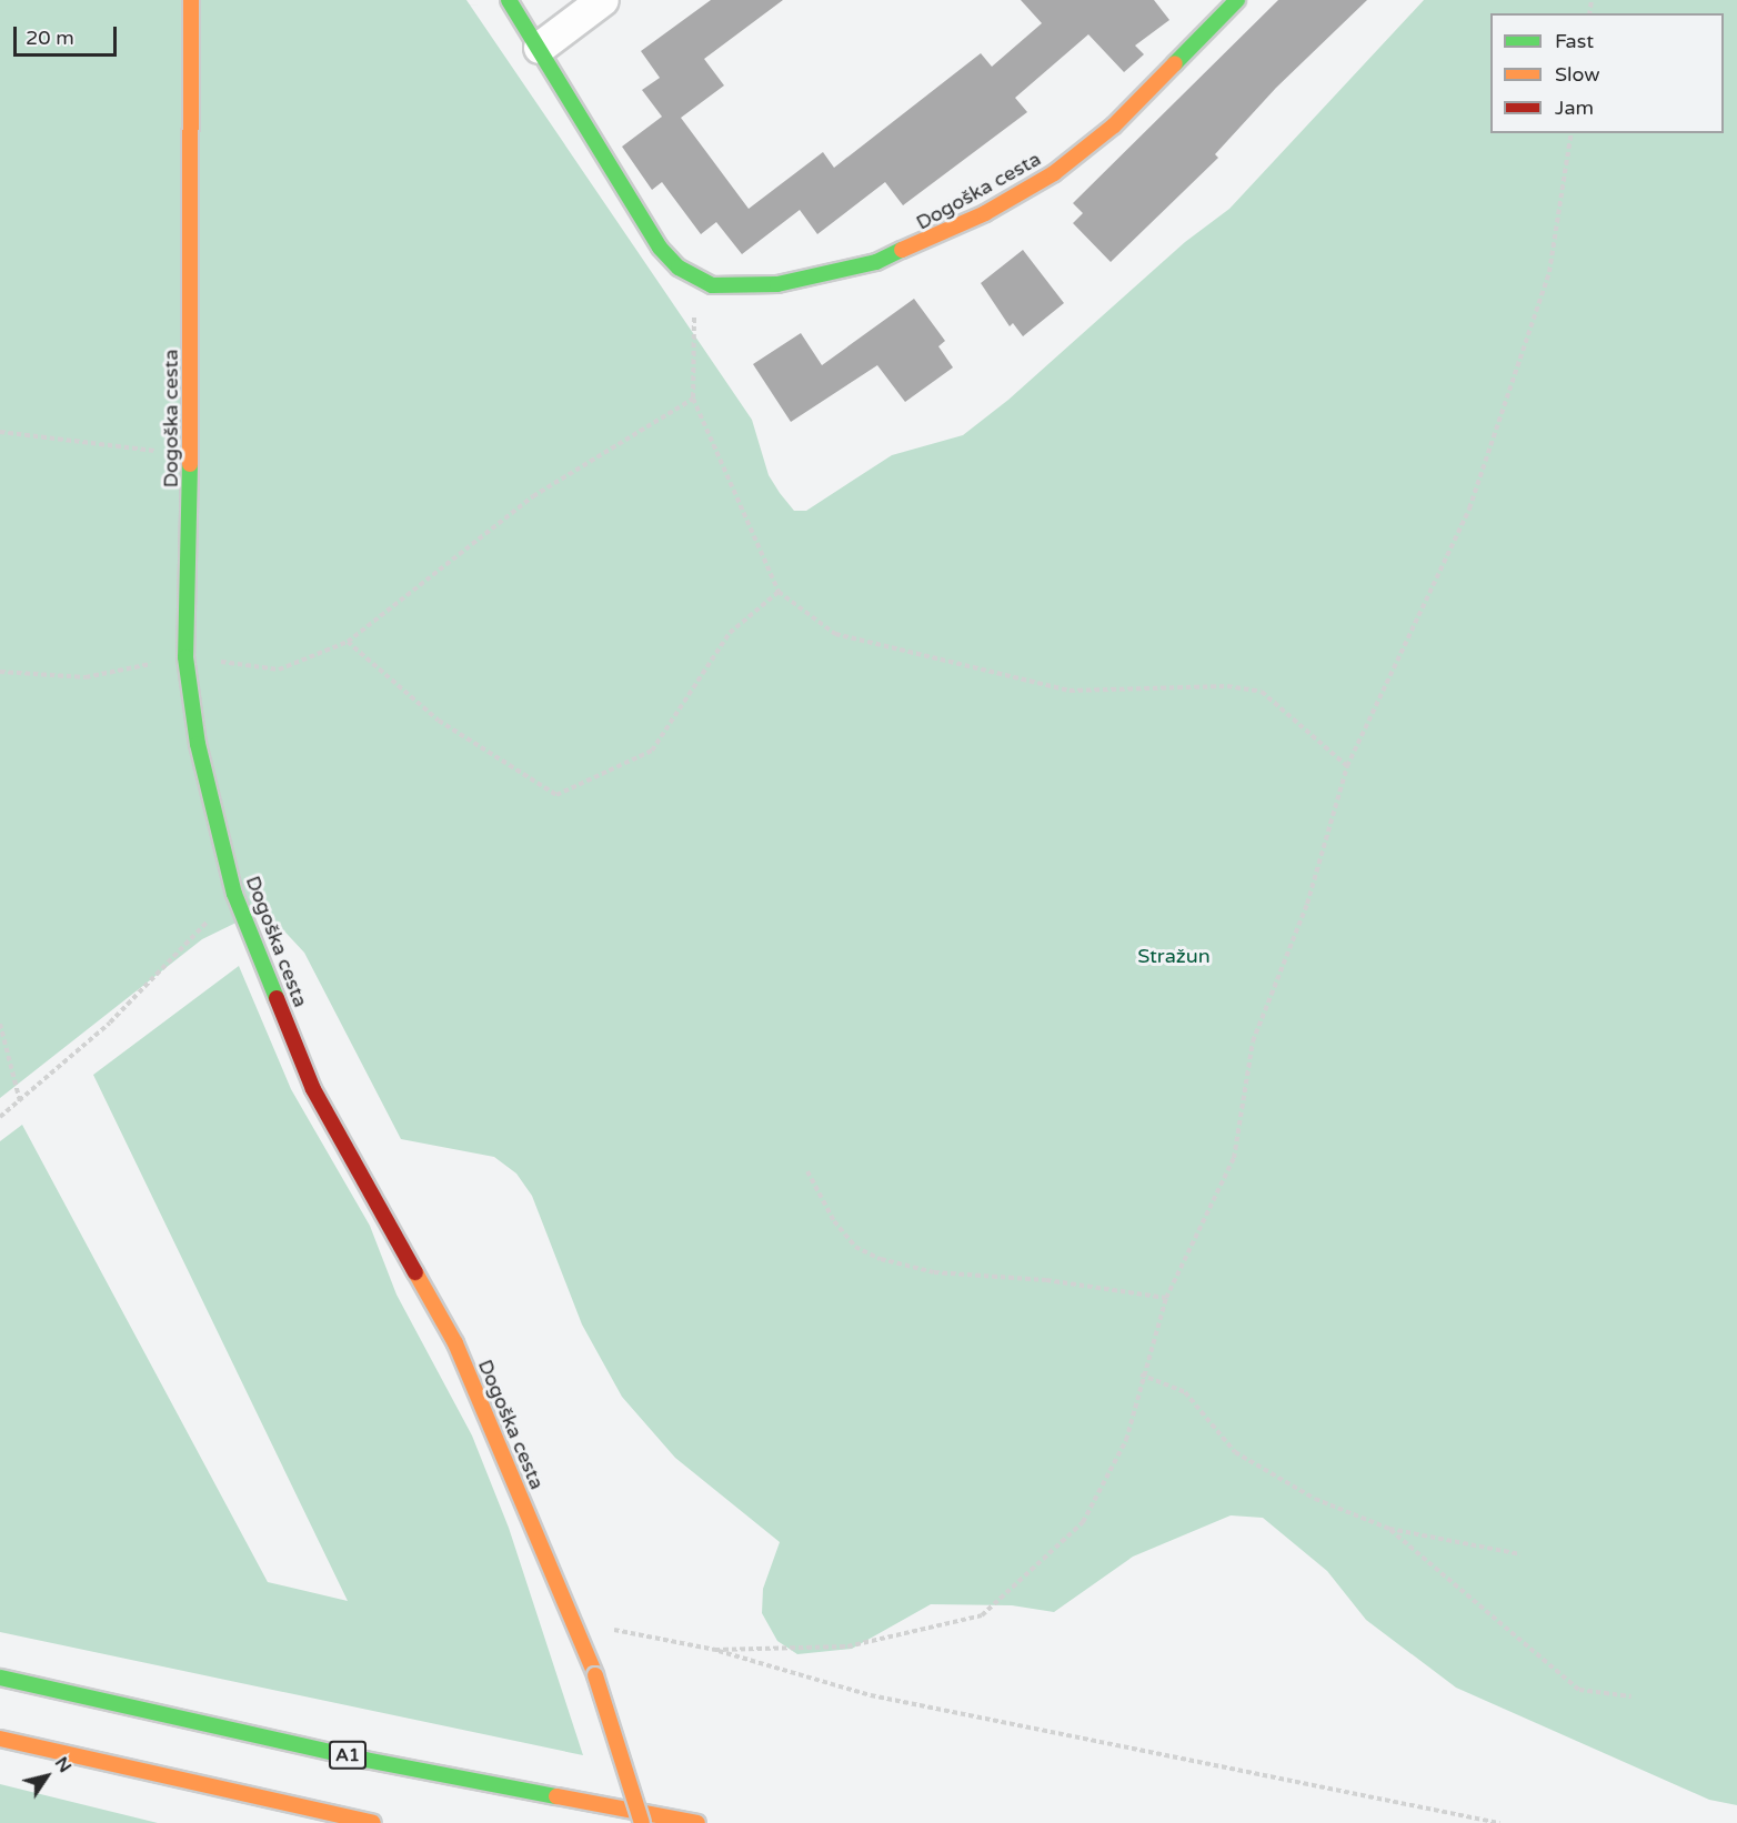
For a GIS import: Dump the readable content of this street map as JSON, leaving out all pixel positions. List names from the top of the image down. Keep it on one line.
{"streets":{"main road":["Dogoška cesta","A1"]},"parks":["Stražun"],"legend":["Fast","Slow","Jam"],"scale_bar":"20 m","north":"top right"}
